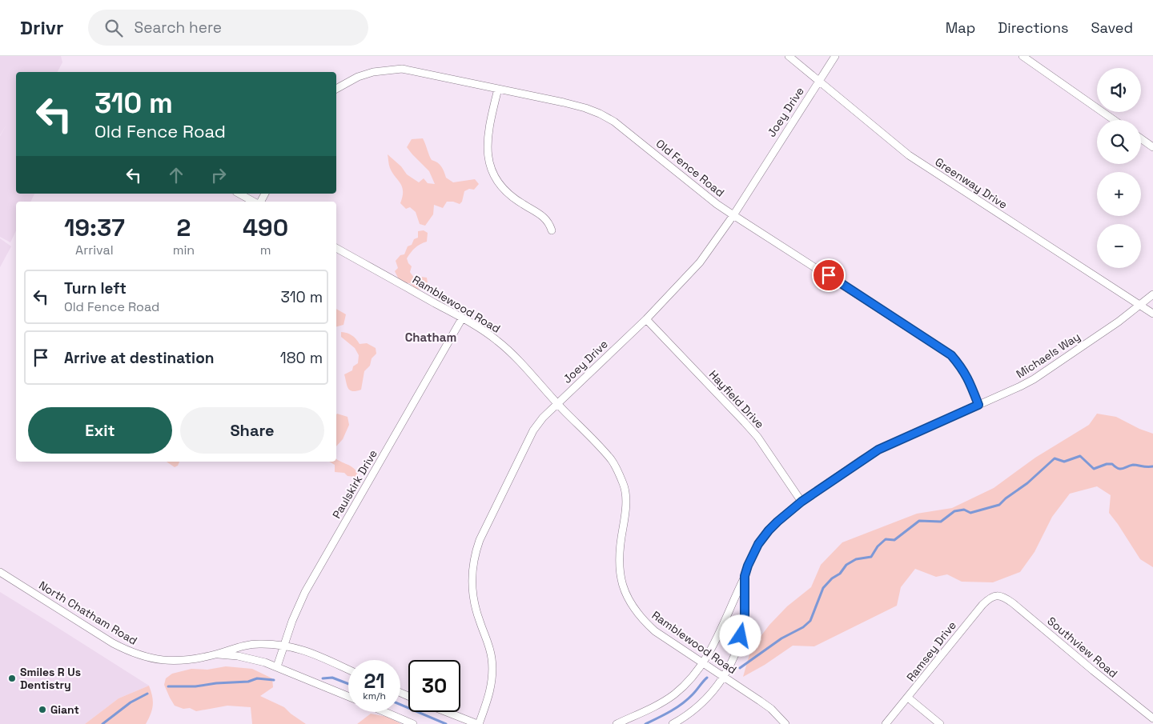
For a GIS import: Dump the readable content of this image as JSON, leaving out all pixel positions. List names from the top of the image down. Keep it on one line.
{"streets":{"street":["Joey Drive","Old Fence Road","Greenway Drive","Ramblewood Road","Michaels Way","Hayfield Drive","Paulskirk Drive","North Chatham Road","Southview Road","Ramsey Drive"]},"crossings":[["Joey Drive","Old Fence Road"],["Joey Drive","Greenway Drive"],["Joey Drive","Ramblewood Road"],["Joey Drive","Hayfield Drive"],["Old Fence Road","Michaels Way"],["Greenway Drive","Michaels Way"],["Ramblewood Road","Michaels Way"],["Ramblewood Road","Paulskirk Drive"],["Michaels Way","Hayfield Drive"],["Paulskirk Drive","North Chatham Road"],["Southview Road","Ramsey Drive"]],"districts":["Chatham"],"places":["Smiles R Us Dentistry","Giant"],"page":{"header":"Drivr","search":"Search here","nav":["Map","Directions","Saved"],"map_buttons":["+","−"],"turn":["310 m","Old Fence Road"],"eta":["19:37","Arrival","2","min","490","m"],"list":[{"name":"Turn left","note":"Old Fence Road","value":"310 m"},{"name":"Arrive at destination","value":"180 m"}],"buttons":["Exit","Share"],"speed":"21 km/h","limit":"30"}}
